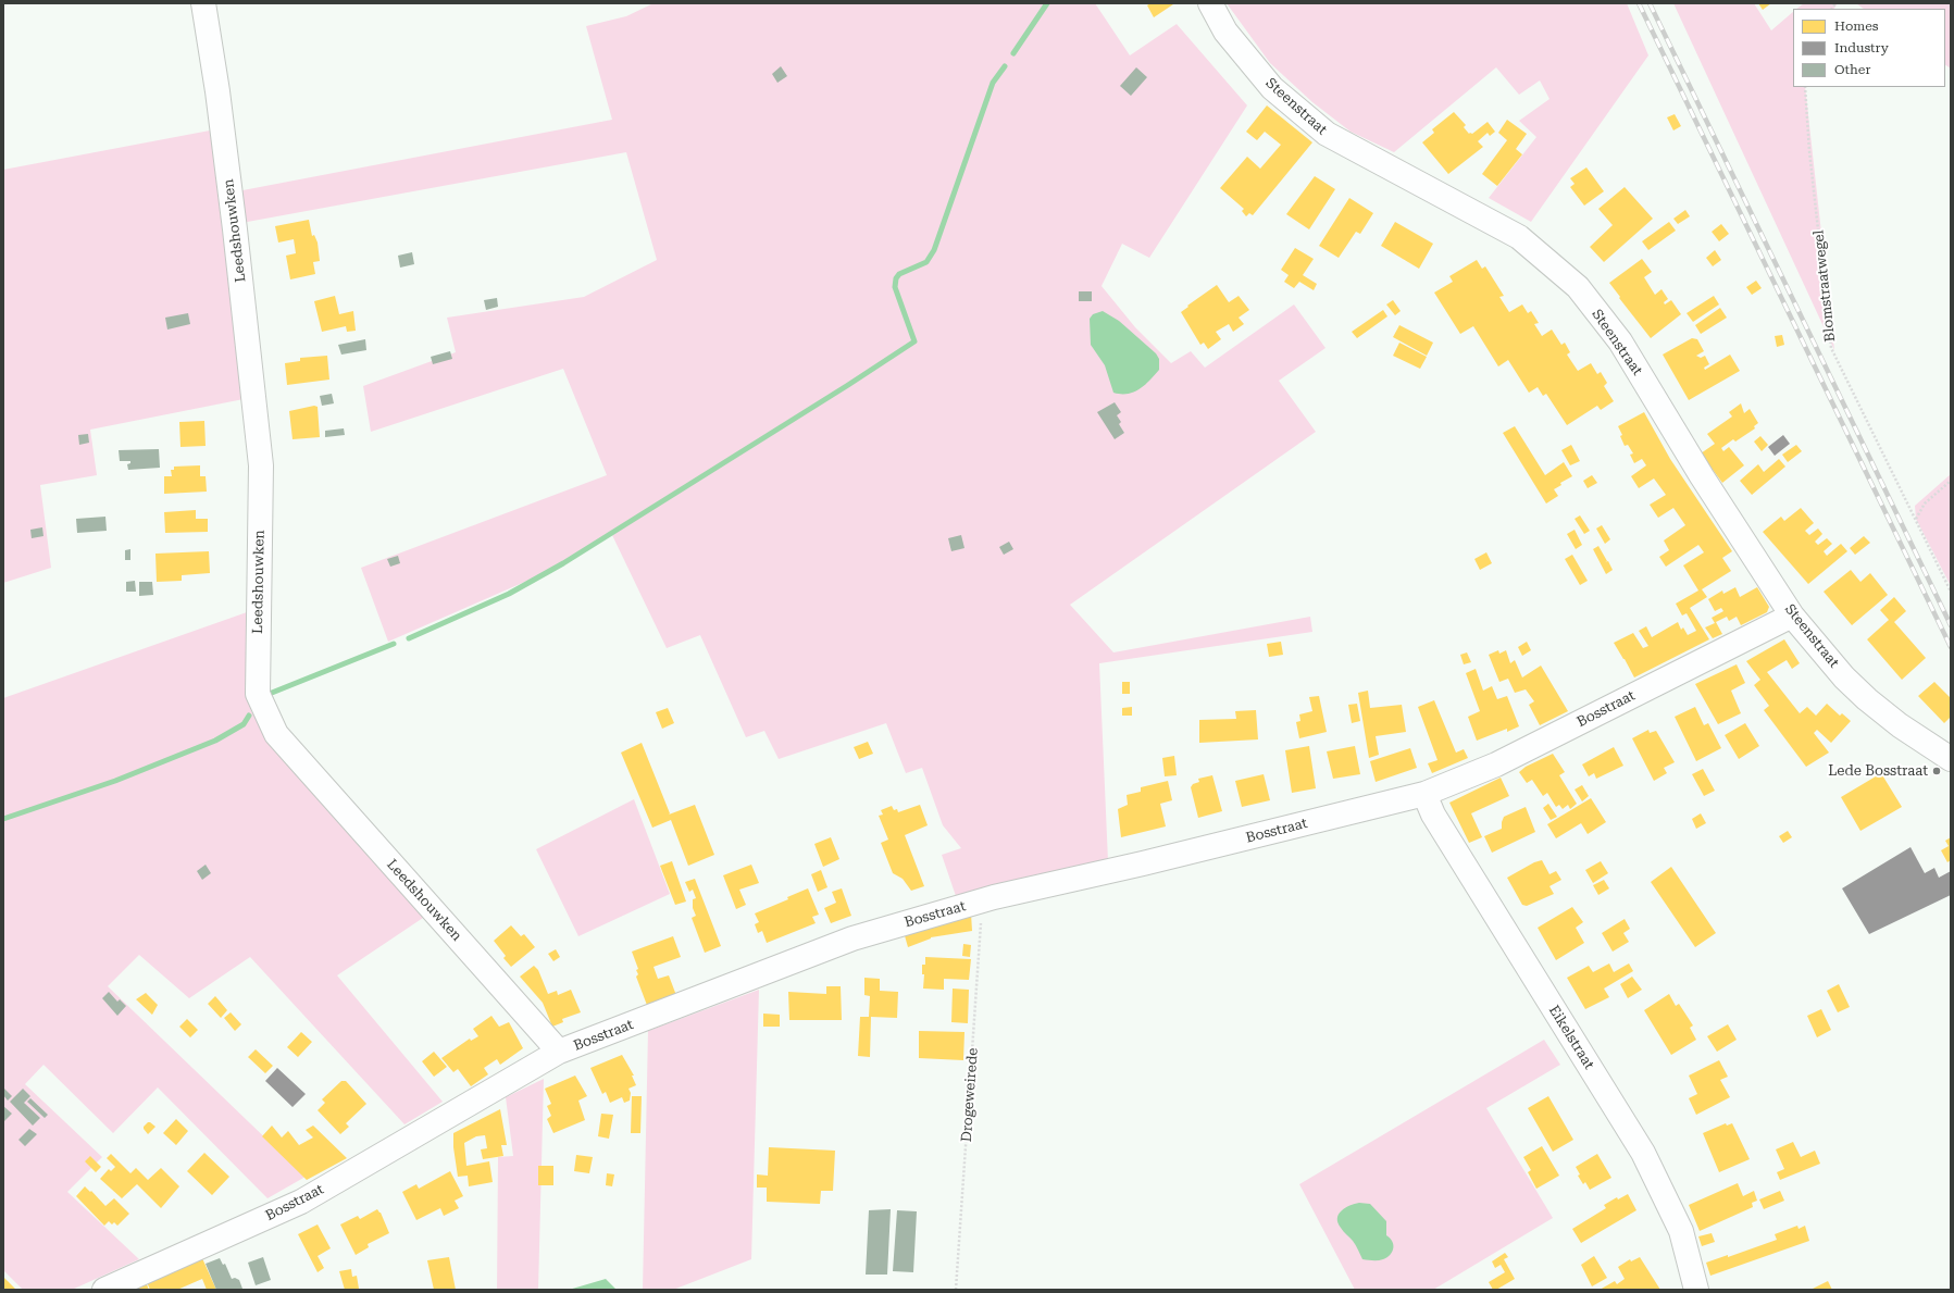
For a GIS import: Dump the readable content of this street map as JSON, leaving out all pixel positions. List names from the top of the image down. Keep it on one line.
{"streets":{"street":["Steenstraat","Leedshouwken","Bosstraat","Eikelstraat"],"path":["Blomstraatwegel","Drogeweirede"]},"crossings":[["Steenstraat","Bosstraat"],["Leedshouwken","Bosstraat"],["Bosstraat","Eikelstraat"],["Bosstraat","Drogeweirede"]],"places":["Lede Bosstraat"],"legend":["Homes","Industry","Other"]}
